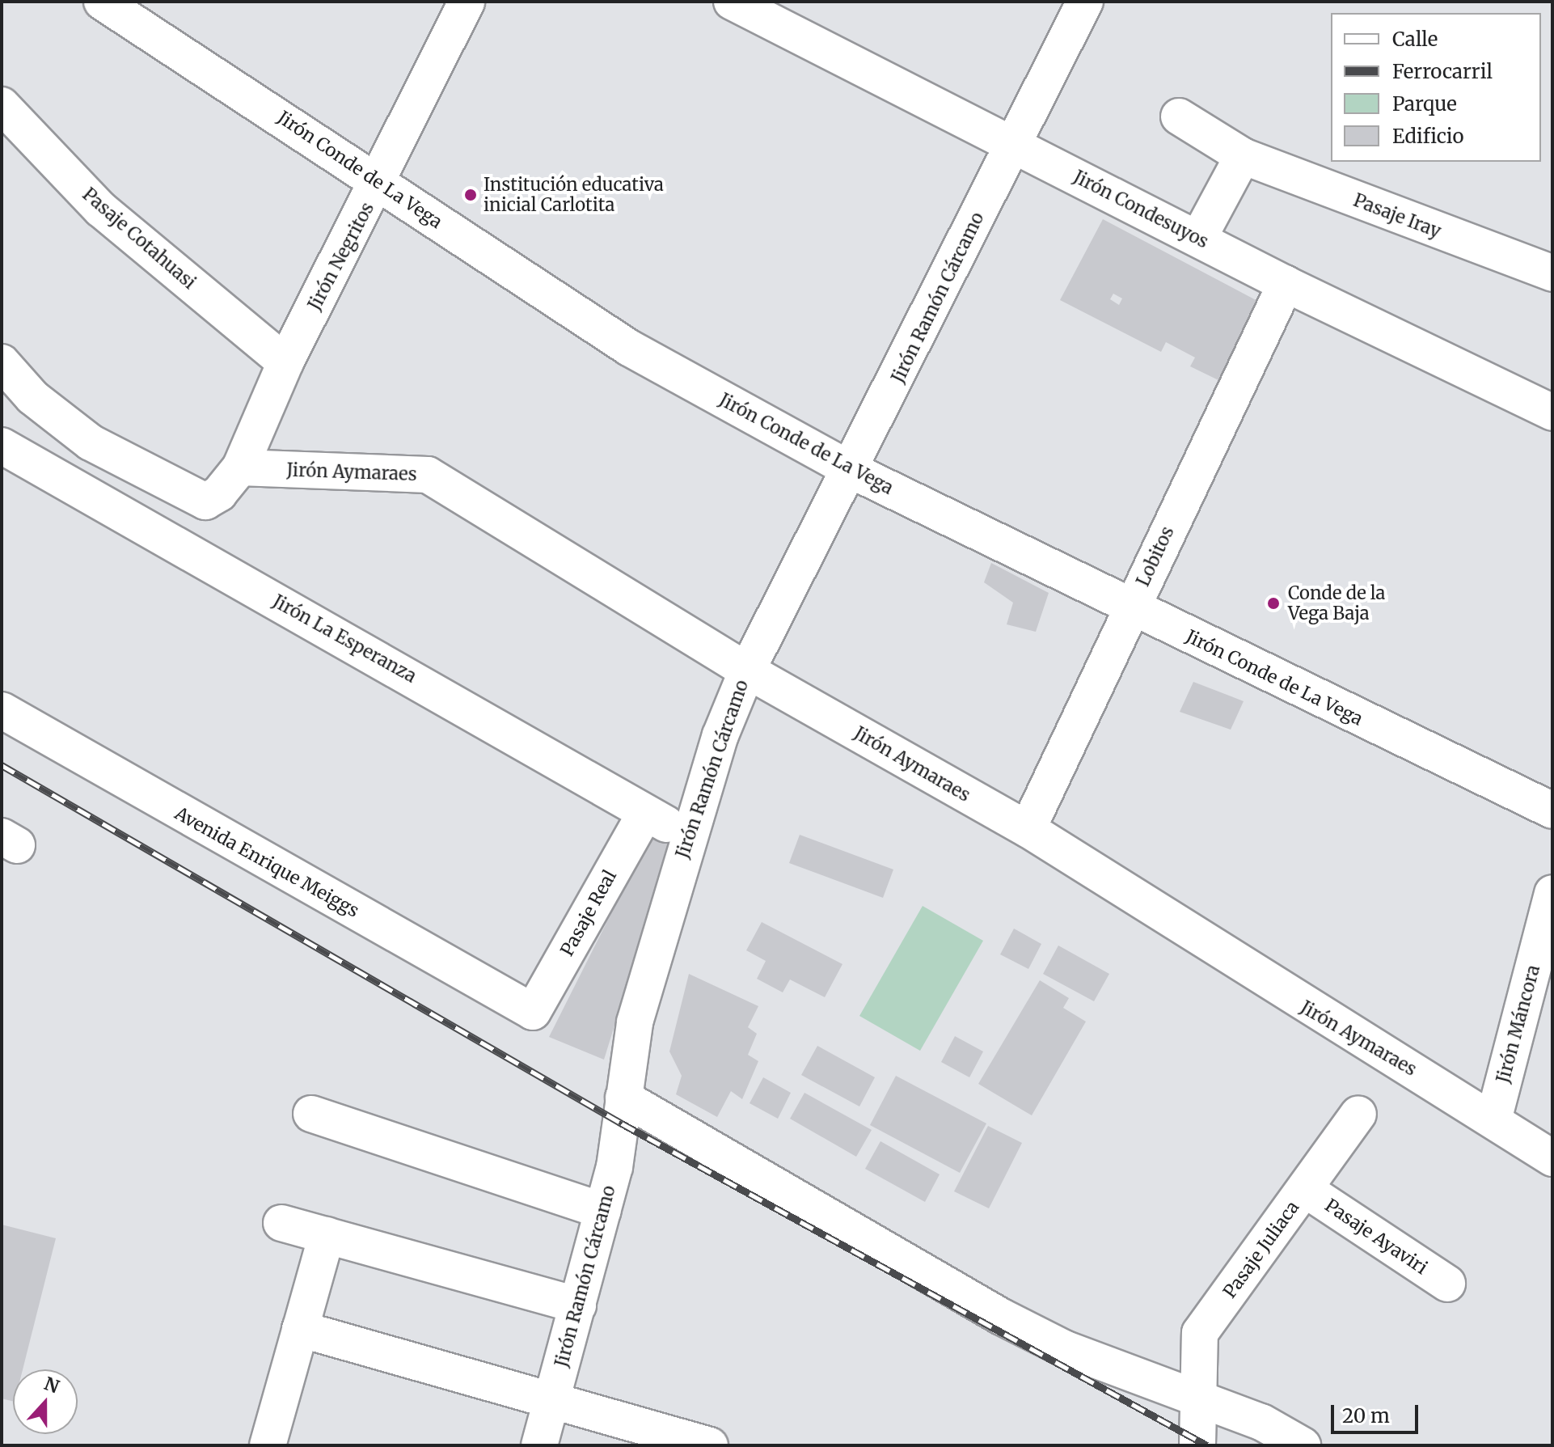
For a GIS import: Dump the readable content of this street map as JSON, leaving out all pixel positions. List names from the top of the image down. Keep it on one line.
{"streets":{"street":["Jirón Conde de La Vega","Jirón Condesuyos","Pasaje Iray","Pasaje Cotahuasi","Jirón Negritos","Jirón Ramón Cárcamo","Jirón Aymaraes","Lobitos","Jirón La Esperanza","Avenida Enrique Meiggs","Pasaje Real","Jirón Máncora","Pasaje Ayaviri","Pasaje Juliaca"]},"crossings":[["Jirón Conde de La Vega","Jirón Negritos"],["Jirón Conde de La Vega","Jirón Ramón Cárcamo"],["Jirón Conde de La Vega","Lobitos"],["Jirón Condesuyos","Jirón Ramón Cárcamo"],["Jirón Condesuyos","Lobitos"],["Pasaje Cotahuasi","Jirón Negritos"],["Jirón Negritos","Jirón Aymaraes"],["Jirón Ramón Cárcamo","Jirón Aymaraes"],["Jirón Ramón Cárcamo","Jirón La Esperanza"],["Jirón Aymaraes","Lobitos"],["Jirón Aymaraes","Jirón Máncora"],["Jirón La Esperanza","Pasaje Real"],["Avenida Enrique Meiggs","Pasaje Real"],["Pasaje Ayaviri","Pasaje Juliaca"]],"places":["Institución educativa inicial Carlotita","Conde de la Vega Baja"],"legend":["Calle","Ferrocarril","Parque","Edificio"],"scale_bar":"20 m","north":"top"}
